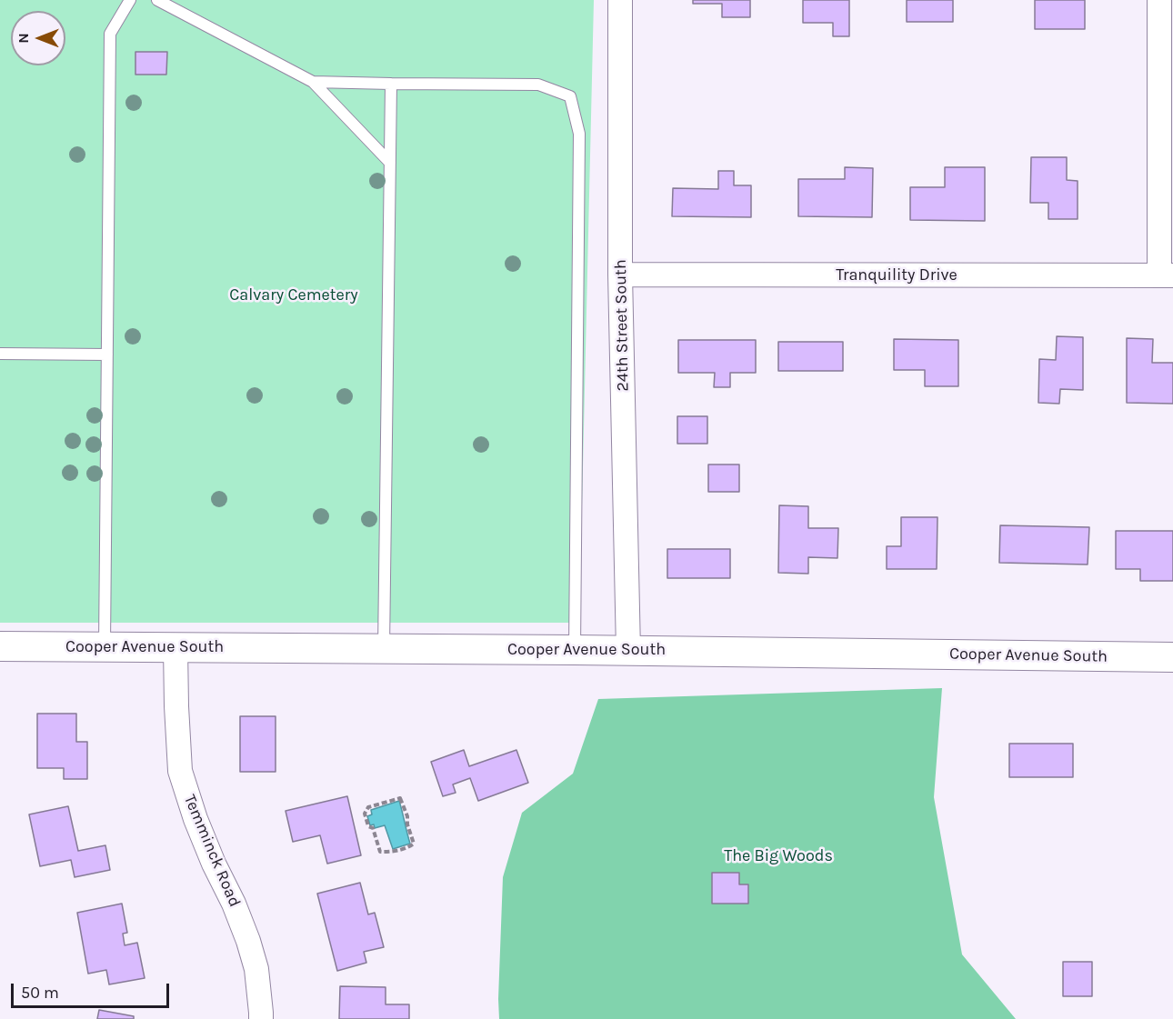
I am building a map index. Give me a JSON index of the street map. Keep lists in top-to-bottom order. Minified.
{"streets":{"street":["Tranquility Drive","24th Street South","Cooper Avenue South","Temminck Road"]},"crossings":[["Tranquility Drive","24th Street South"],["24th Street South","Cooper Avenue South"],["Cooper Avenue South","Temminck Road"]],"parks":["Calvary Cemetery","The Big Woods"],"scale_bar":"50 m","north":"left"}
